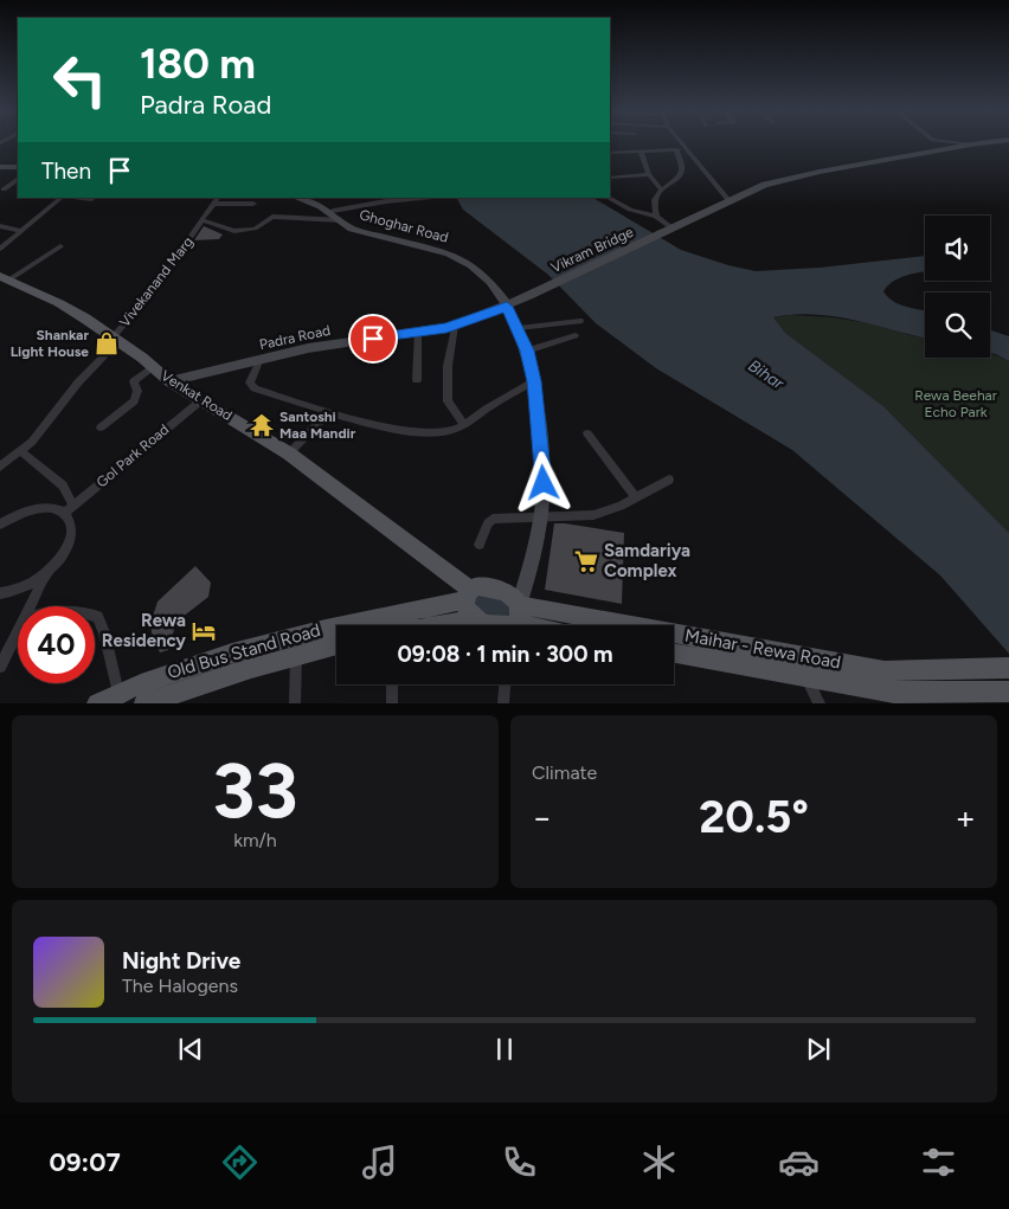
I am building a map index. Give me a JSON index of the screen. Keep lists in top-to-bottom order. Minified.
{"streets":{"main road":["Venkat Road","Maihar - Rewa Road","Old Bus Stand Road"],"street":["Ghoghar Road","Vikram Bridge","Vivekanand Marg","Padra Road","Gol Park Road"]},"crossings":[["Ghoghar Road","Padra Road"],["Ghoghar Road","Venkat Road"],["Ghoghar Road","Maihar - Rewa Road"],["Ghoghar Road","Old Bus Stand Road"],["Vikram Bridge","Padra Road"],["Vivekanand Marg","Venkat Road"],["Padra Road","Venkat Road"],["Venkat Road","Gol Park Road"],["Venkat Road","Maihar - Rewa Road"],["Venkat Road","Old Bus Stand Road"],["Maihar - Rewa Road","Old Bus Stand Road"]],"water":["Bihar"],"parks":["Rewa Beehar Echo Park"],"places":{"shop":["Shankar Light House"],"temple":["Santoshi Maa Mandir"],"supermarket":["Samdariya Complex"],"hotel":["Rewa Residency"]},"page":{"turn":["180 m","Padra Road"],"then":"Then","limit":"40","trip":"09:08 · 1 min · 300 m","tile":[["33","km/h"],"Climate"],"heat":["−","20.5°","+"],"song":["Night Drive","The Halogens"],"tabs":"09:07"}}
